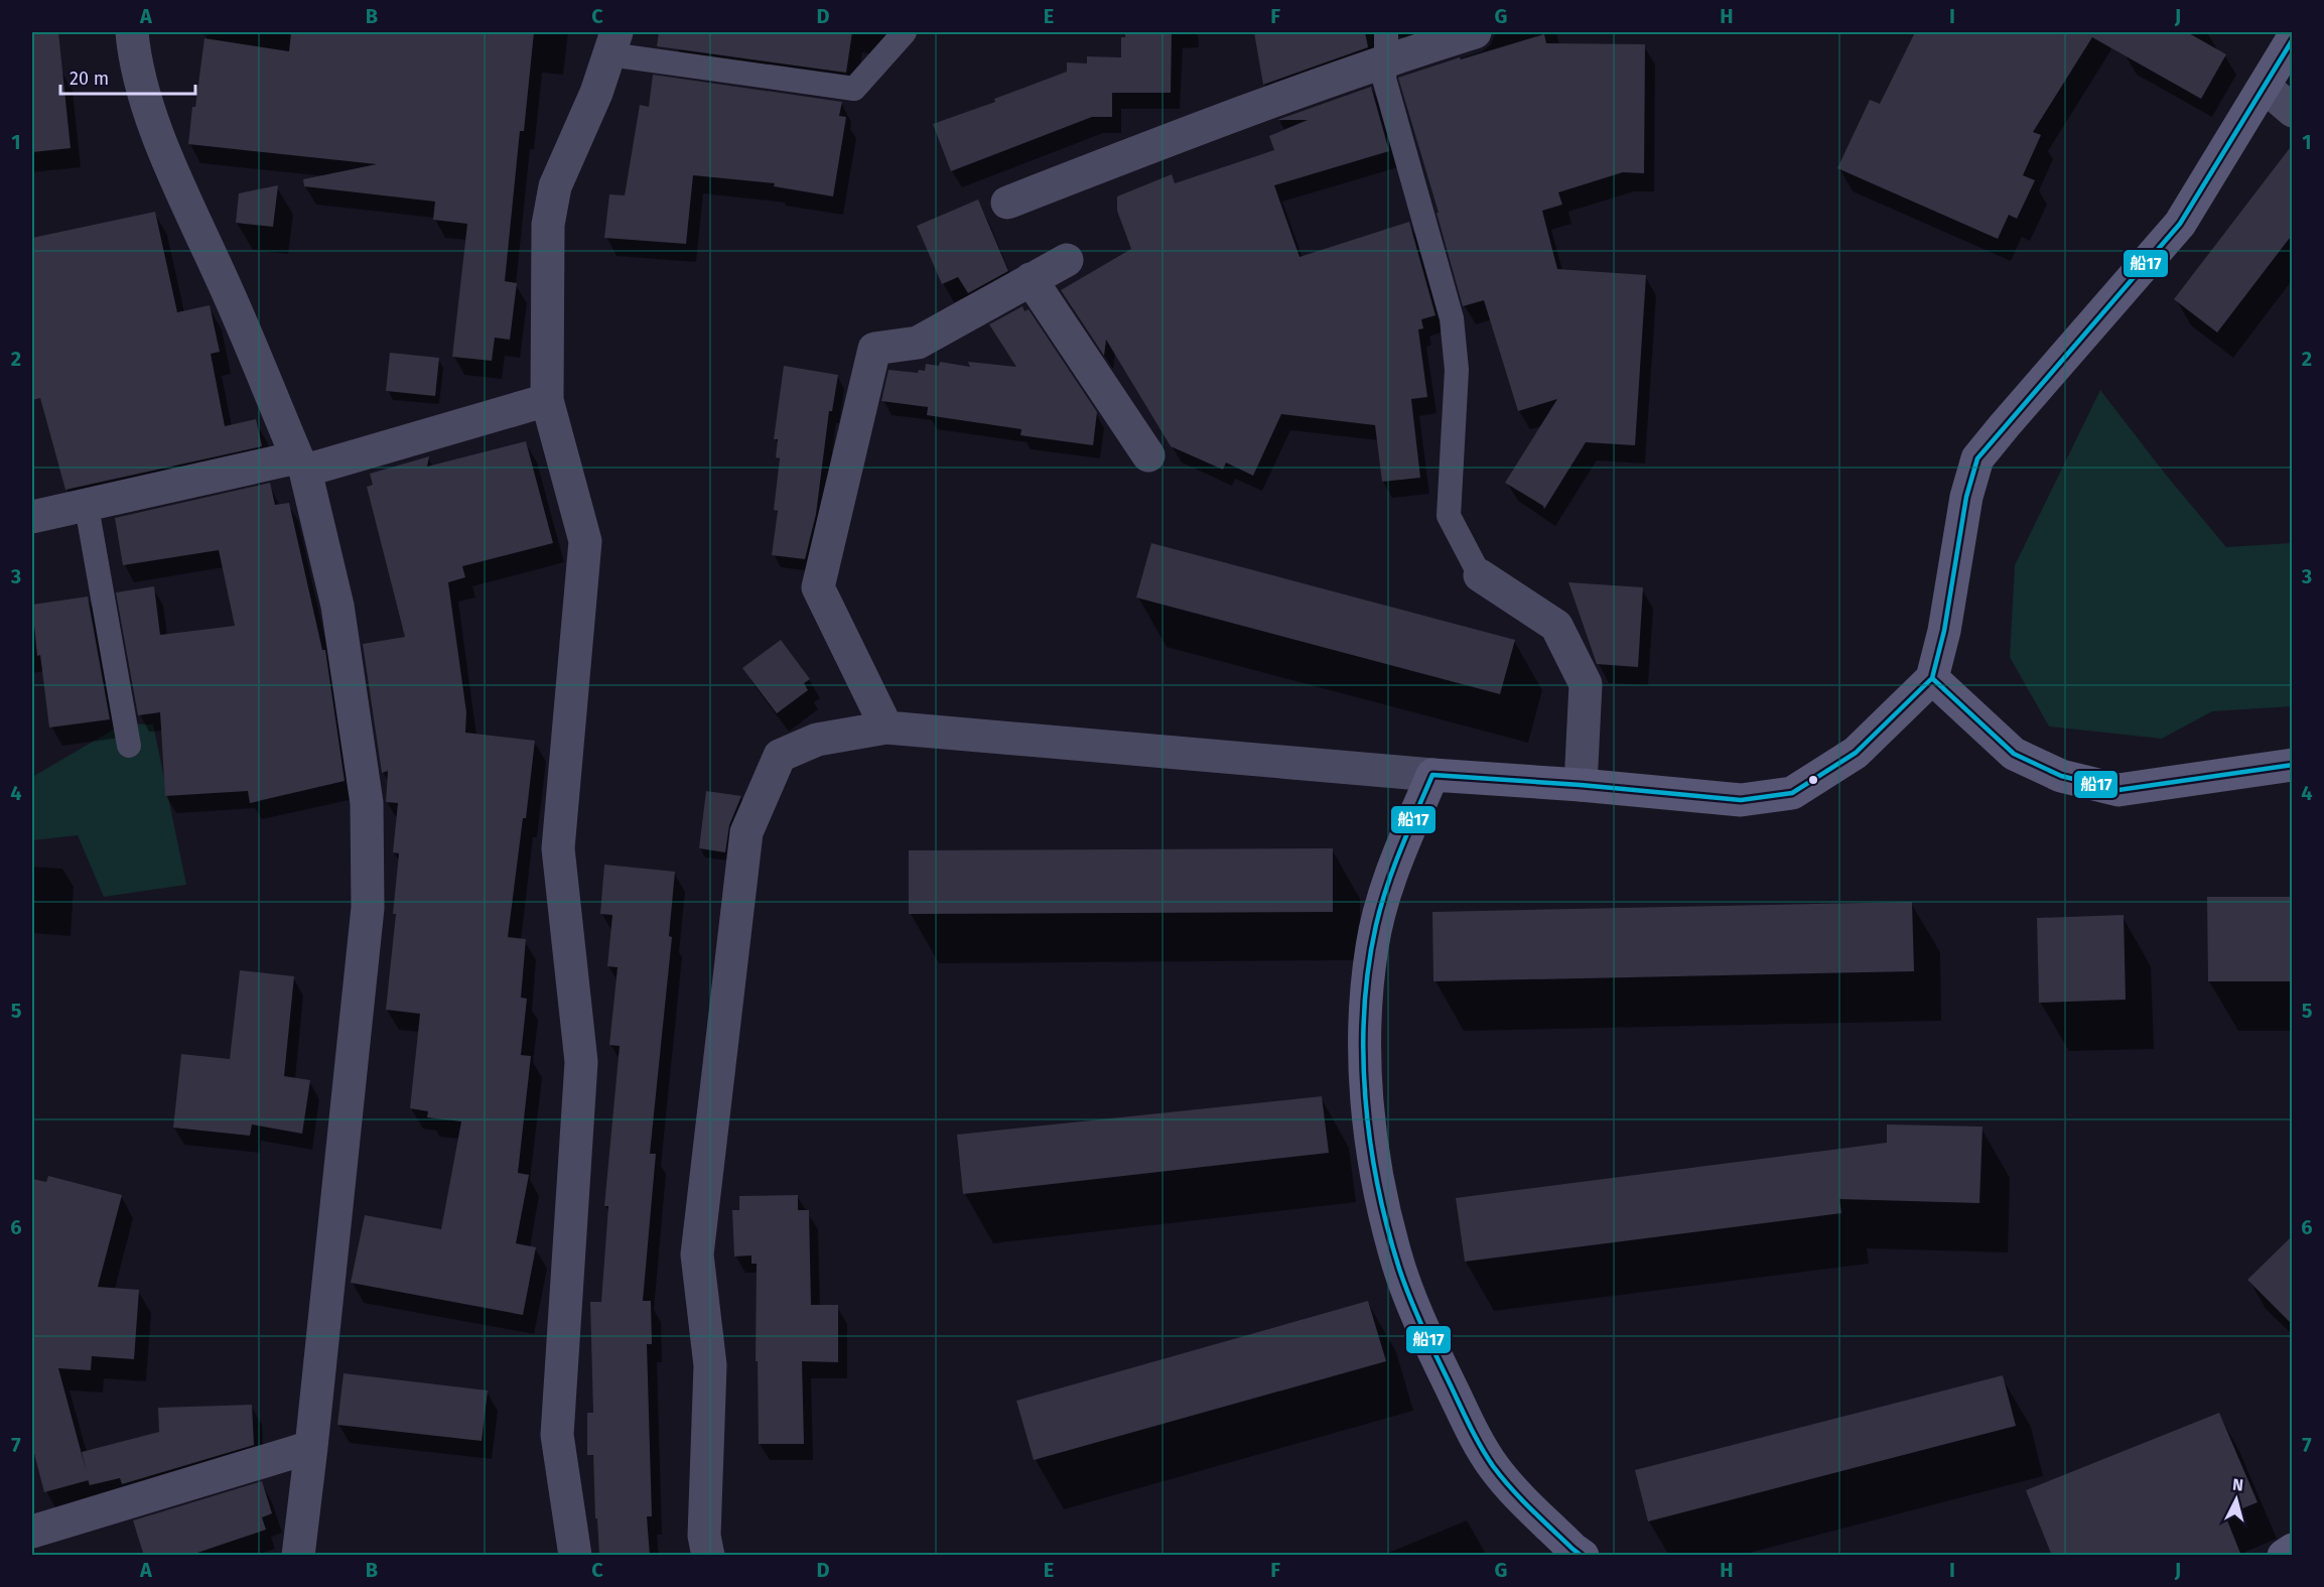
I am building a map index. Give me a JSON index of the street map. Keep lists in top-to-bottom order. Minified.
{"lines":["transit line 船17"],"scale_bar":"20 m","north":"top","grid":{"columns":["A","B","C","D","E","F","G","H","I","J"],"rows":["1","2","3","4","5","6","7"]}}
